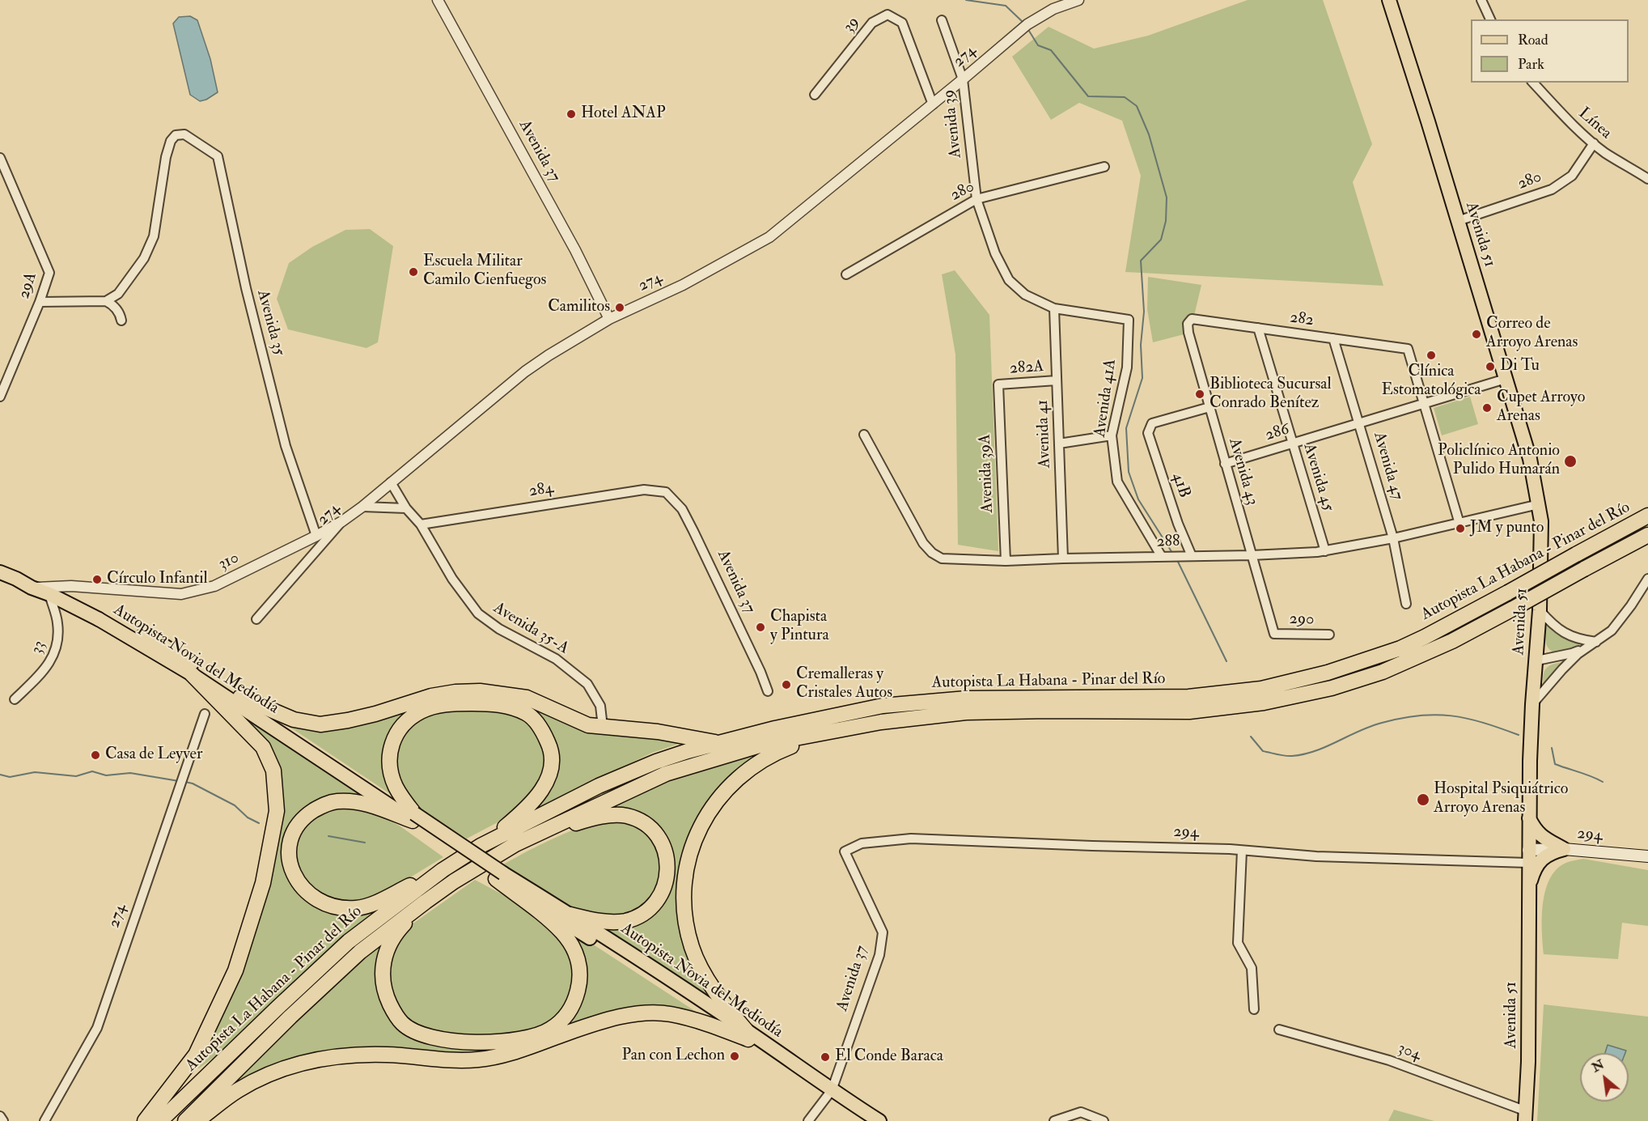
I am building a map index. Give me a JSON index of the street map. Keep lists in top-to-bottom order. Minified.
{"streets":{"highway":["Autopista La Habana - Pinar del Río"],"main road":["Avenida 51","Autopista Novia del Mediodía","294"],"street":["39","274","Avenida 39","Línea","Avenida 37","280","29A","282","Avenida 35","282A","Avenida 41A","286","Avenida 41","Avenida 47","Avenida 43","Avenida 39A","Avenida 45","41B","284","288","310","290","Avenida 35-A","33","304"]},"crossings":[["39","274"],["274","Avenida 39"],["274","Avenida 37"],["274","310"],["274","Avenida 35-A"],["Avenida 39","280"],["Avenida 39","Avenida 41A"],["Avenida 39","Avenida 41"],["Línea","280"],["Avenida 37","284"],["Avenida 37","Autopista Novia del Mediodía"],["Avenida 37","294"],["280","Avenida 51"],["Avenida 51","286"],["Avenida 51","288"],["Avenida 51","294"],["Avenida 51","304"],["282","286"],["282","Avenida 47"],["282","Avenida 43"],["282","Avenida 45"],["Avenida 35","310"],["282A","Avenida 41"],["282A","Avenida 39A"],["Avenida 41A","Avenida 41"],["Avenida 41A","288"],["286","Avenida 47"],["286","Avenida 43"],["286","Avenida 45"],["Avenida 41","288"],["Avenida 47","288"],["Avenida 43","41B"],["Avenida 43","288"],["Avenida 43","290"],["Avenida 39A","288"],["Avenida 45","288"],["41B","288"],["284","Avenida 35-A"]],"places":["Hotel ANAP","Escuela Militar Camilo Cienfuegos","Camilitos","Correo de Arroyo Arenas","Clínica Estomatológica","Di Tu","Biblioteca Sucursal Conrado Benítez","Cupet Arroyo Arenas","Policlínico Antonio Pulido Humarán","JM y punto","Círculo Infantil","Chapista y Pintura","Cremalleras y Cristales Autos","Casa de Leyver","Hospital Psiquiátrico Arroyo Arenas","Pan con Lechon","El Conde Baraca"],"legend":["Road","Park"],"north":"top left"}
